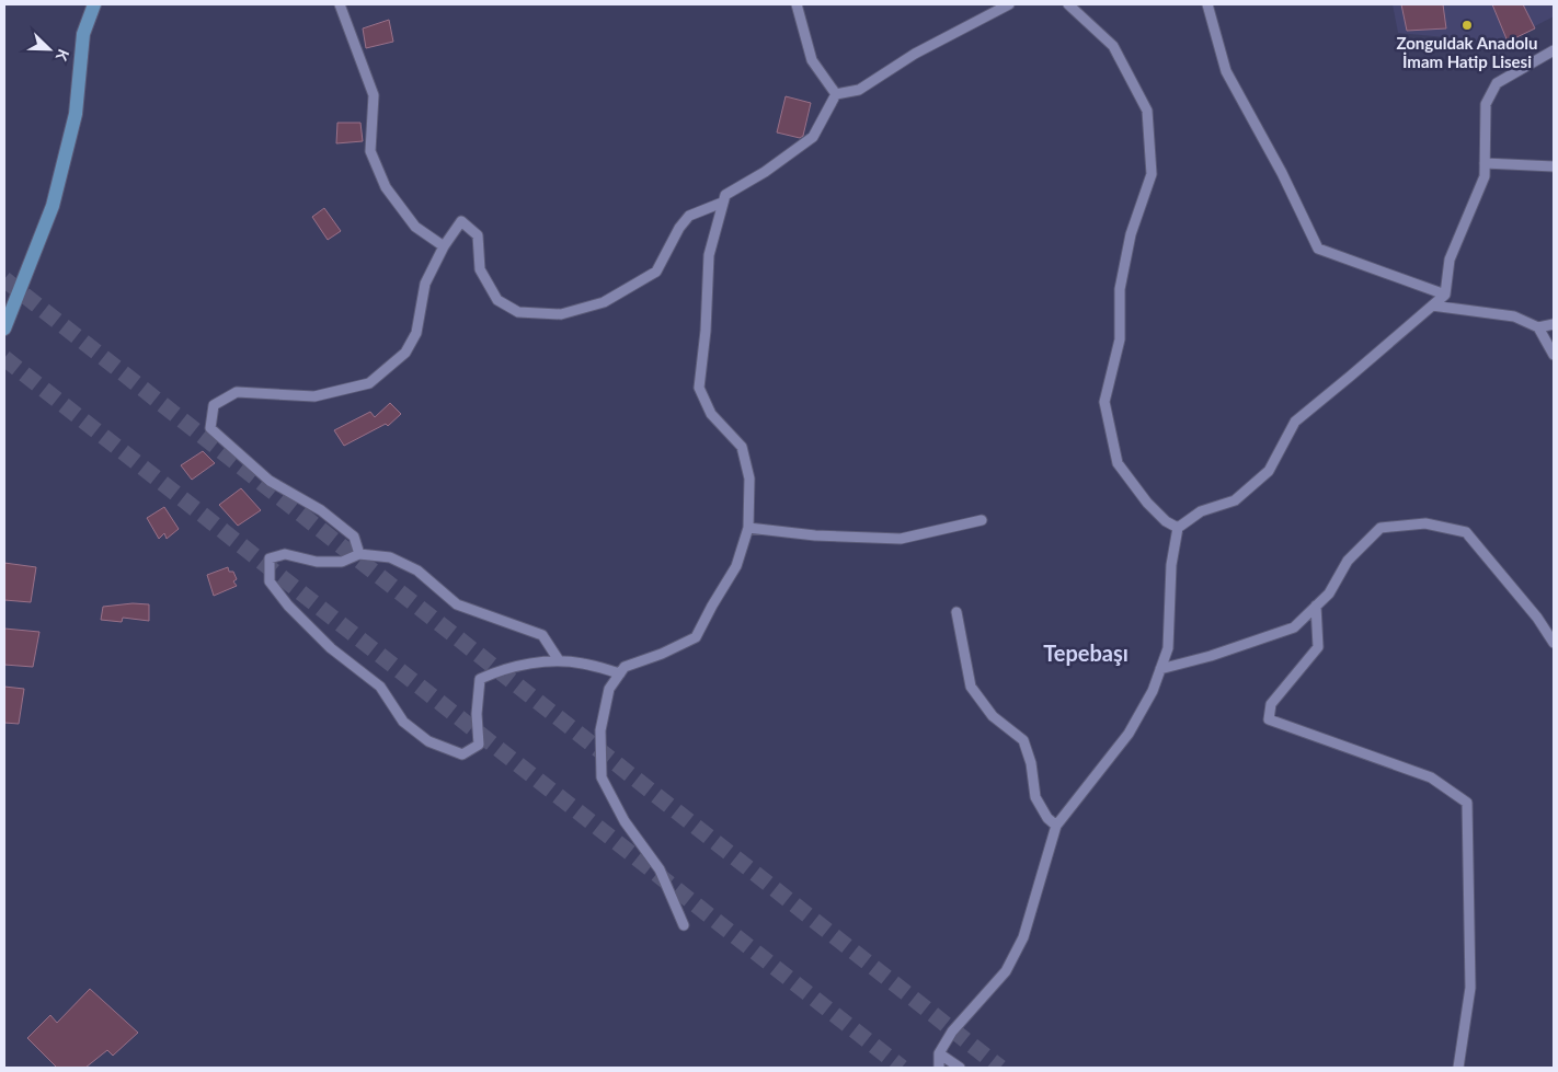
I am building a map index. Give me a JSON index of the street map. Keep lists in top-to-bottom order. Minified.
{"districts":["Tepebaşı"],"places":["Zonguldak Anadolu İmam Hatip Lisesi"],"north":"bottom right"}
